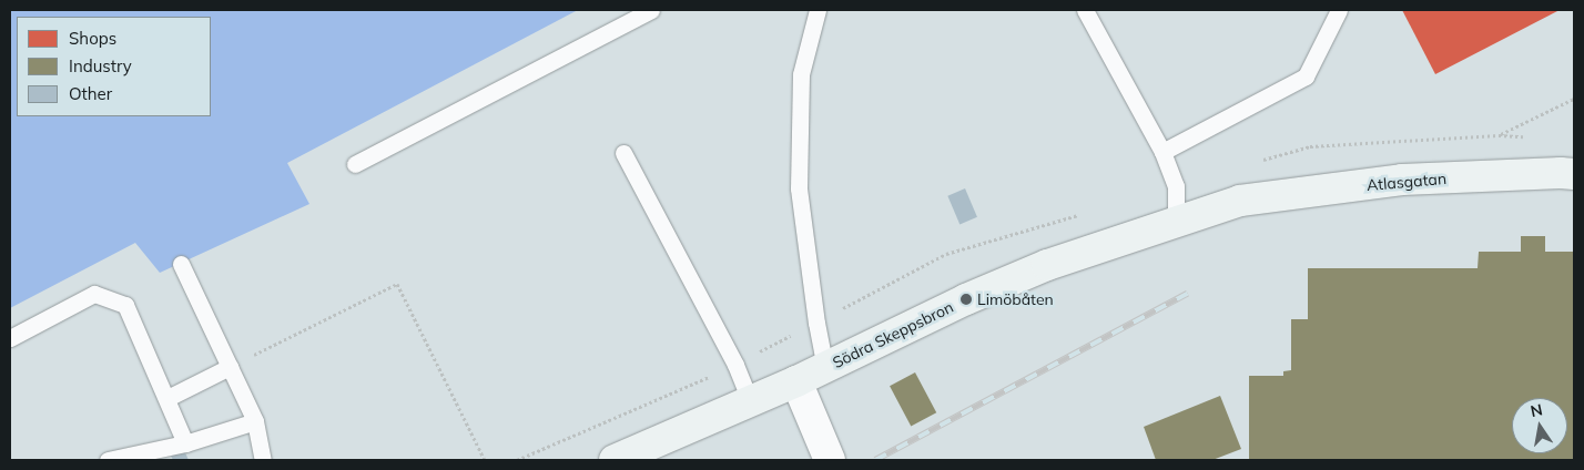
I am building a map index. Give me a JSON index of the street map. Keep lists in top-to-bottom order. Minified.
{"streets":{"street":["Atlasgatan","Södra Skeppsbron"]},"crossings":[["Atlasgatan","Södra Skeppsbron"]],"places":["Limöbåten"],"legend":["Shops","Industry","Other"],"north":"top"}
